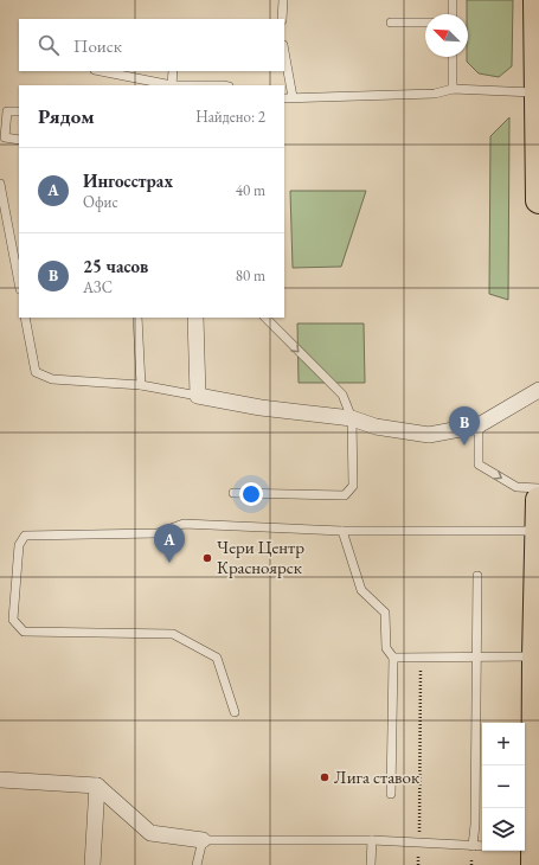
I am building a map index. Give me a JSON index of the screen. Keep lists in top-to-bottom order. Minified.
{"places":["Чери Центр Красноярск","Лига ставок"],"north":"top left","page":{"search":"Поиск","heading":["Рядом","Найдено: 2"],"list":[{"mark":"A","name":"Ингосстрах","note":"Офис","value":"40 m"},{"mark":"B","name":"25 часов","note":"АЗС","value":"80 m"}],"pins":["B","A"],"map_buttons":["+","−"]}}
